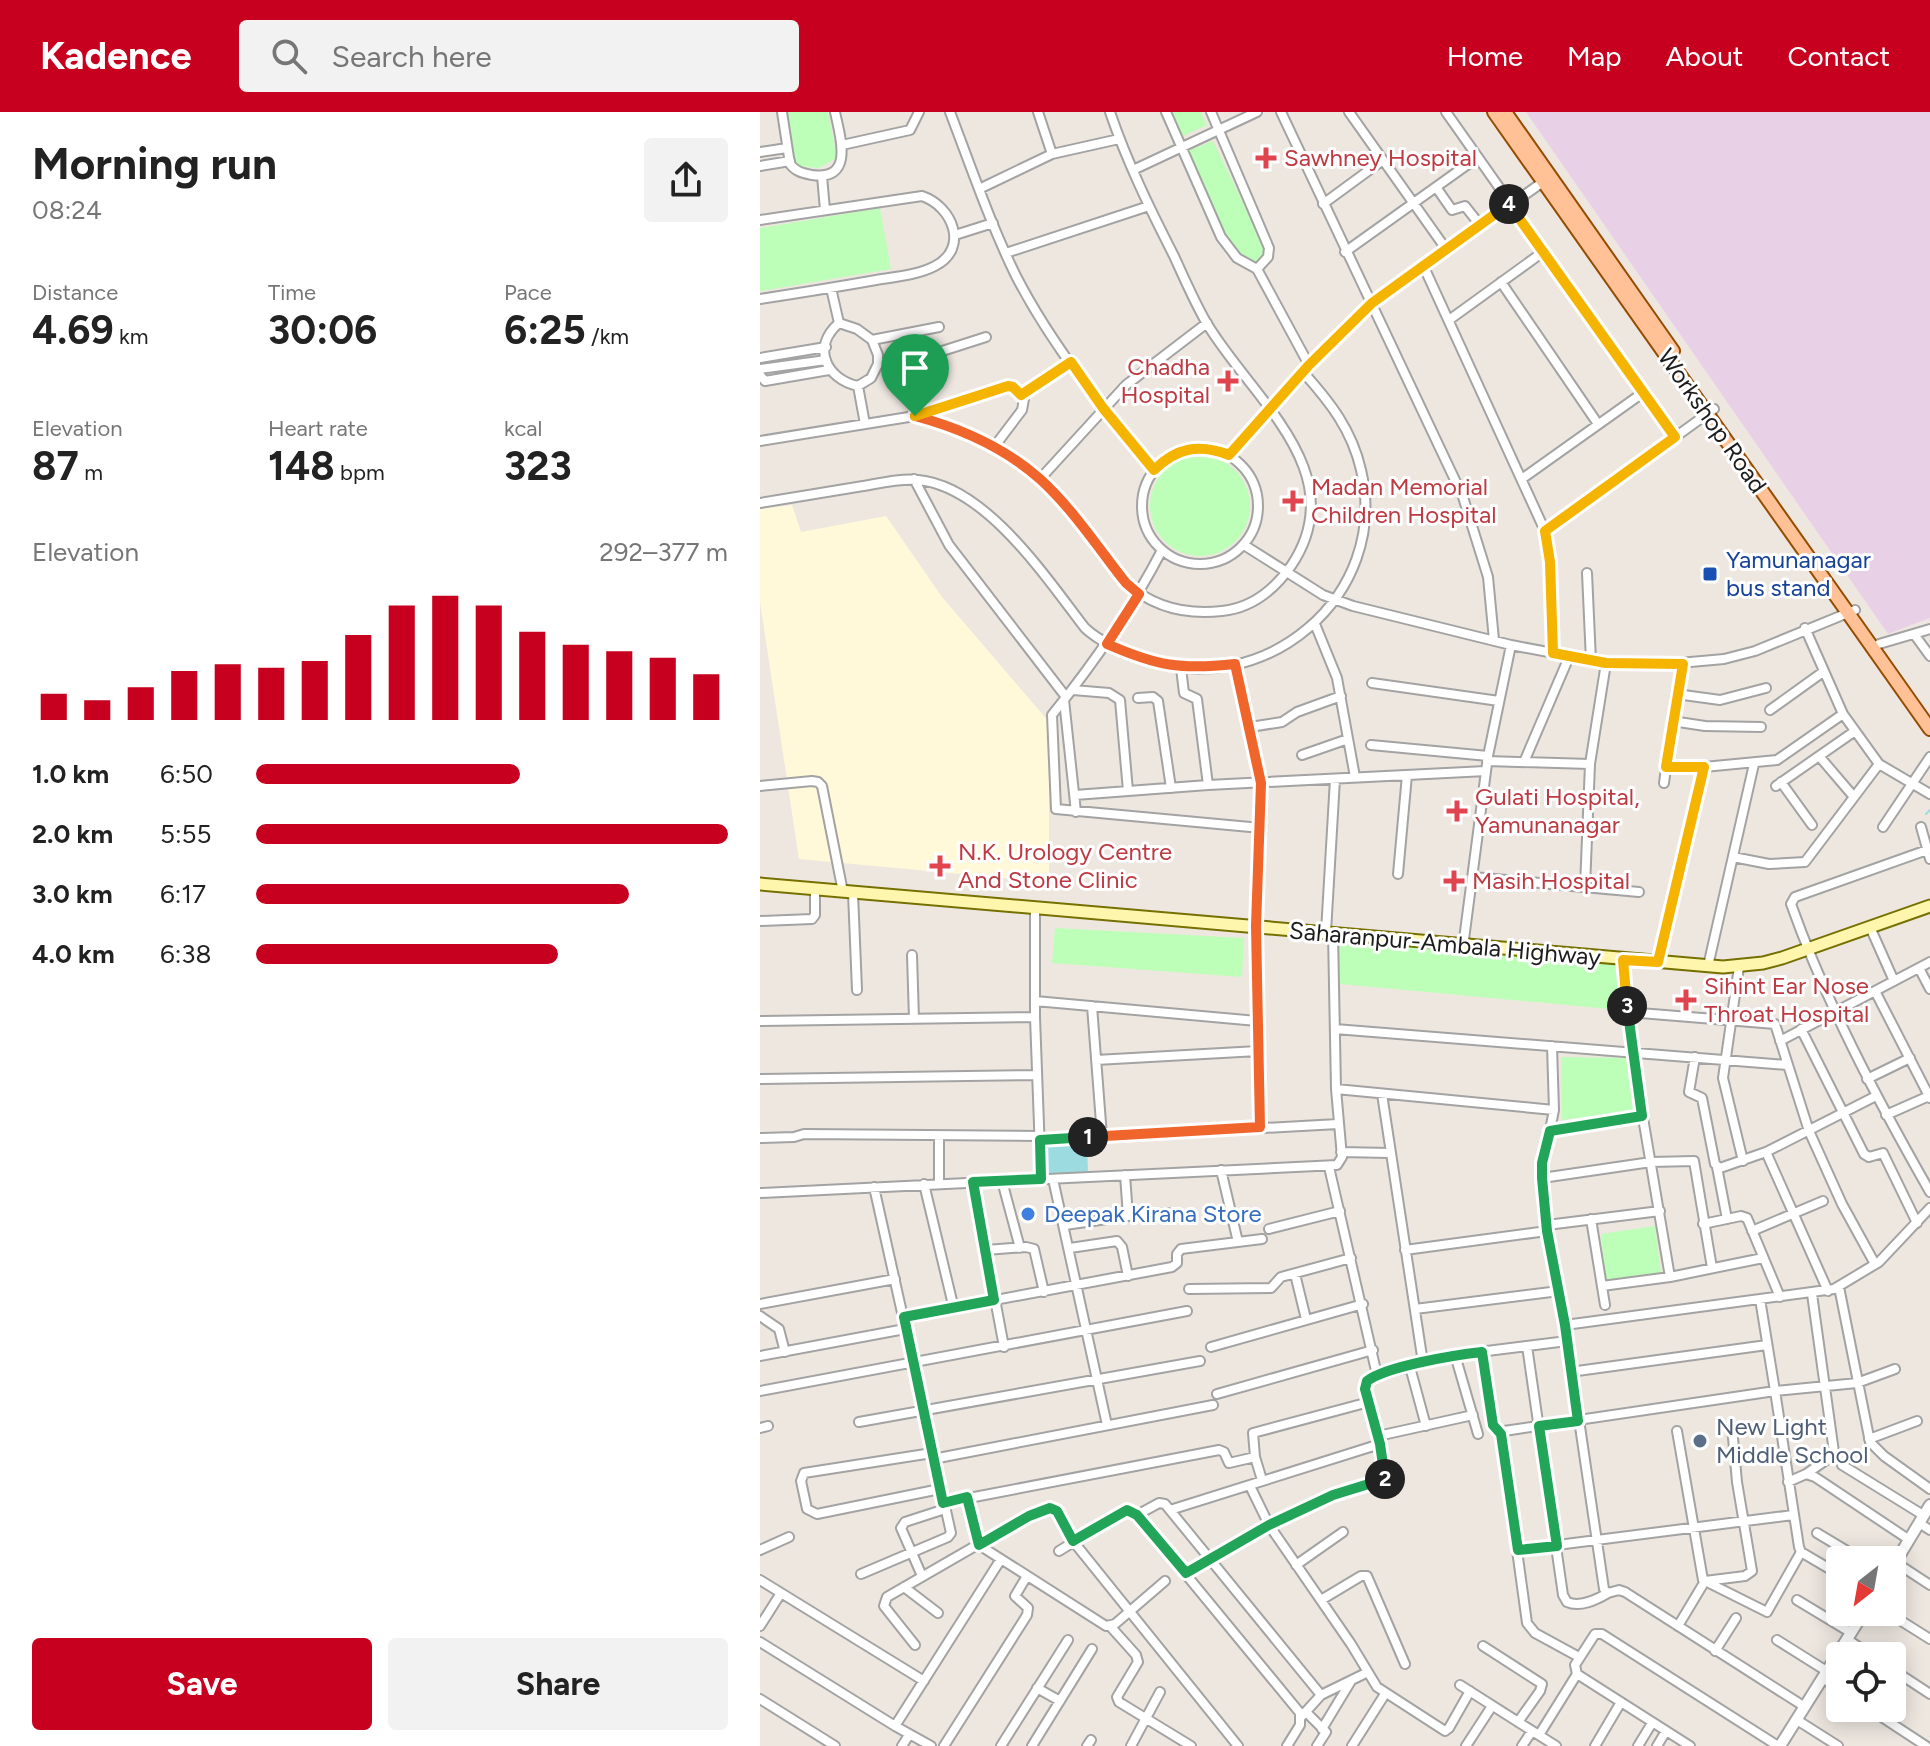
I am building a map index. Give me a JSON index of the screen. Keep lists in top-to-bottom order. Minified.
{"streets":{"main road":["Workshop Road","Saharanpur-Ambala Highway"]},"places":{"health":["Sawhney Hospital","Chadha Hospital","Madan Memorial Children Hospital","Gulati Hospital, Yamunanagar","N.K. Urology Centre And Stone Clinic","Masih Hospital","Sihint Ear Nose Throat Hospital"],"transit":["Yamunanagar bus stand"],"other":["Deepak Kirana Store","New Light Middle School"]},"north":"bottom left","page":{"header":"Kadence","search":"Search here","nav":["Home","Map","About","Contact"],"heading":["Morning run","08:24"],"pins":["4","3","1","2"],"stats":[["Distance","4.69 km"],["Time","30:06"],["Pace","6:25 /km"],["Elevation","87 m"],["Heart rate","148 bpm"],["kcal","323"]],"chart":["Elevation","292–377 m"],"list":[{"name":"1.0 km","note":"6:50"},{"name":"2.0 km","note":"5:55"},{"name":"3.0 km","note":"6:17"},{"name":"4.0 km","note":"6:38"}],"buttons":["Save","Share"]}}
